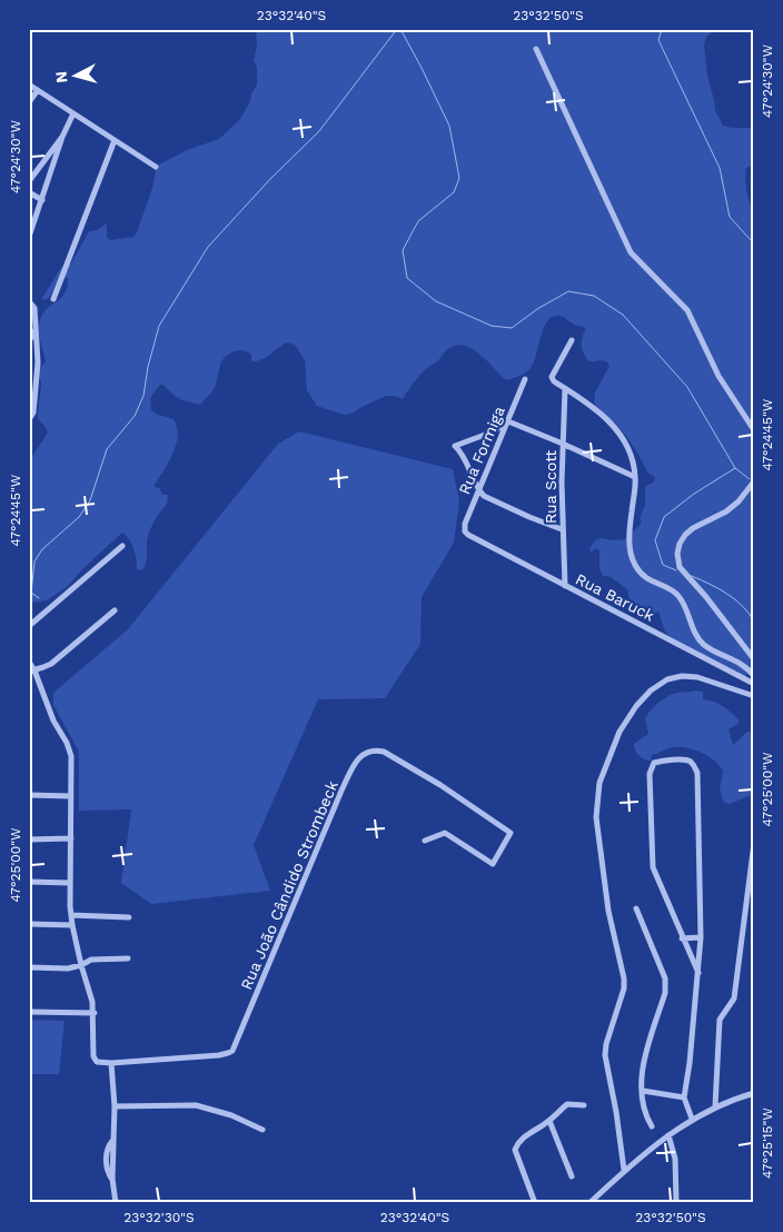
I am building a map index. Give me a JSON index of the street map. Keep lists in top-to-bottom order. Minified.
{"streets":{"street":["Rua Formiga","Rua Scott","Rua Baruck","Rua João Cândido Strombeck"]},"crossings":[["Rua Formiga","Rua Baruck"],["Rua Scott","Rua Baruck"]],"north":"left","coordinates":["23°32'40\"S","23°32'50\"S","47°24'30\"W","47°24'45\"W","47°25'00\"W","47°25'15\"W","23°32'30\"S"]}
